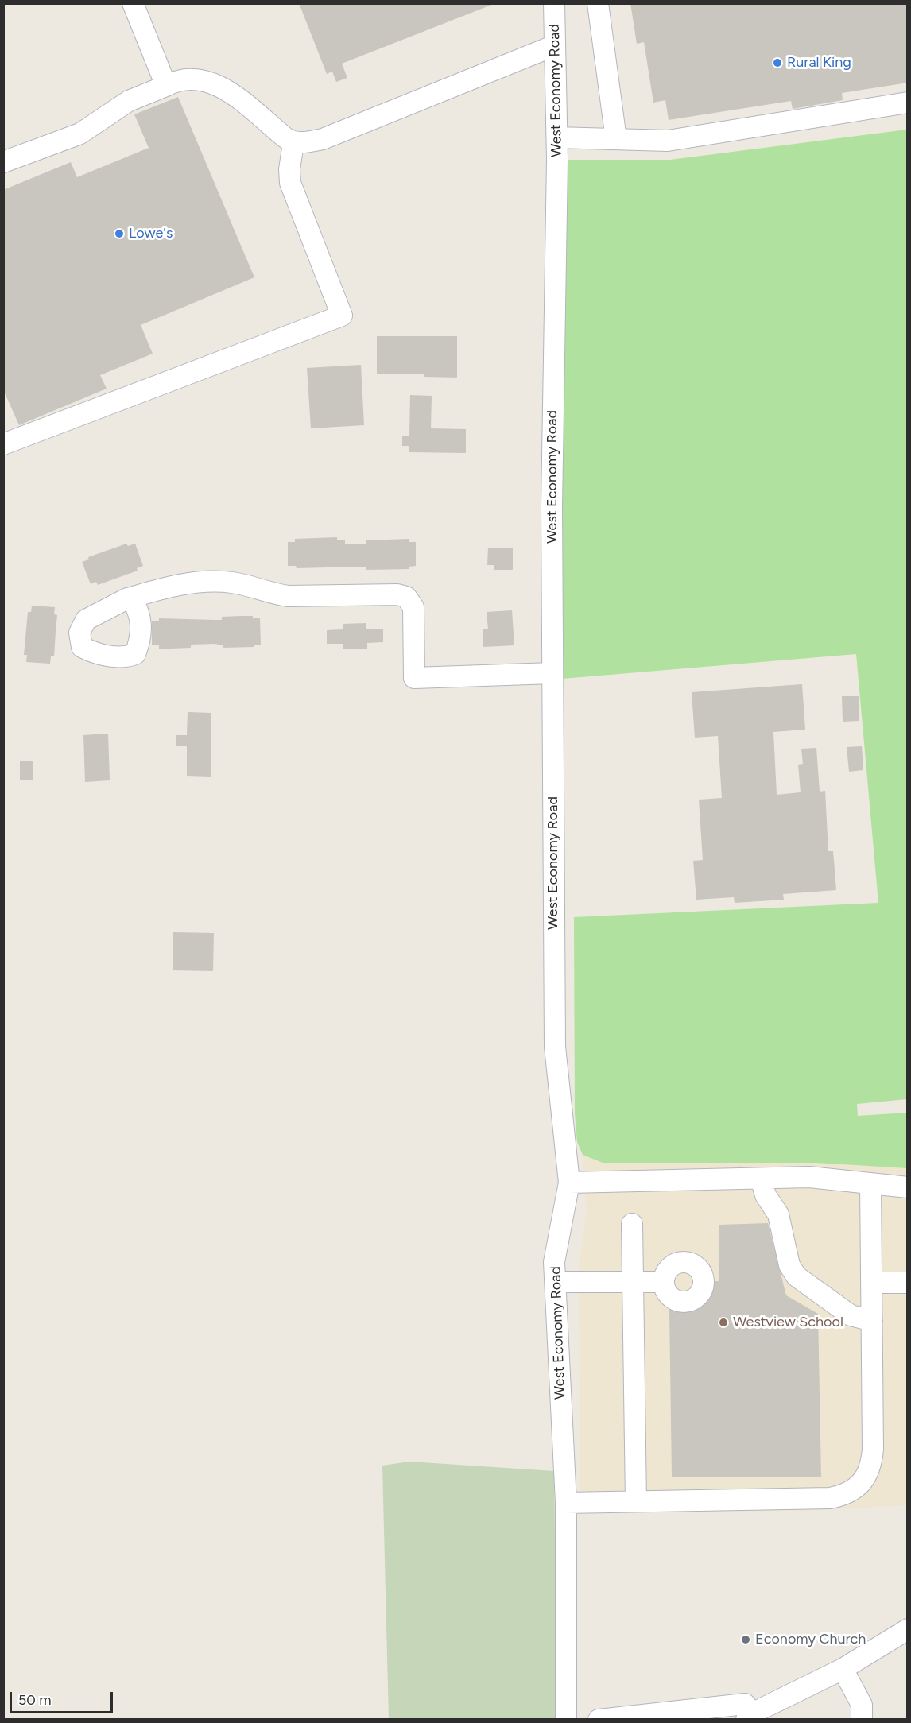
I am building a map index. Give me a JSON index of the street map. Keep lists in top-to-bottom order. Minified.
{"streets":{"street":["West Economy Road"]},"places":["Rural King","Lowe's","Westview School","Economy Church"],"scale_bar":"50 m"}
